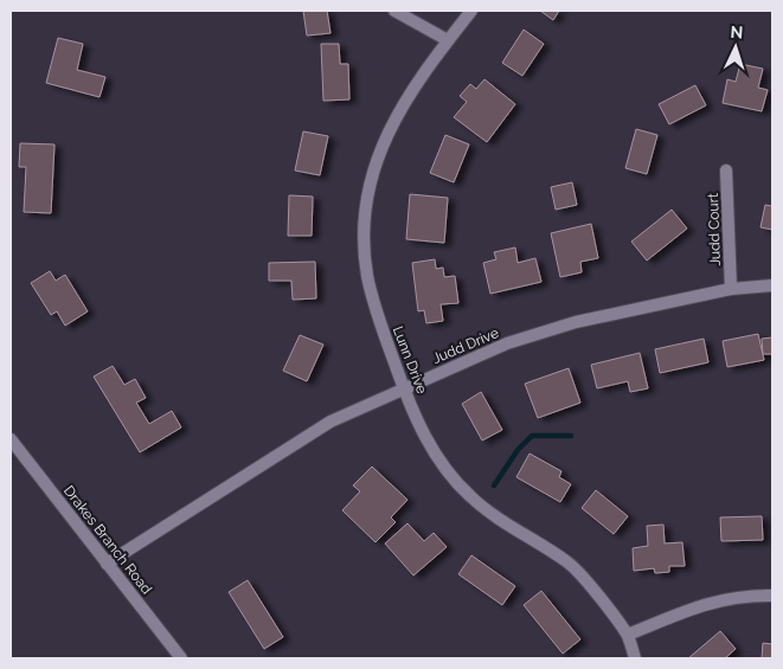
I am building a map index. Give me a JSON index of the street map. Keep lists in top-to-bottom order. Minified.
{"streets":{"street":["Judd Court","Judd Drive","Lunn Drive","Drakes Branch Road"]},"crossings":[["Judd Court","Judd Drive"],["Judd Drive","Lunn Drive"],["Judd Drive","Drakes Branch Road"]],"north":"top"}
